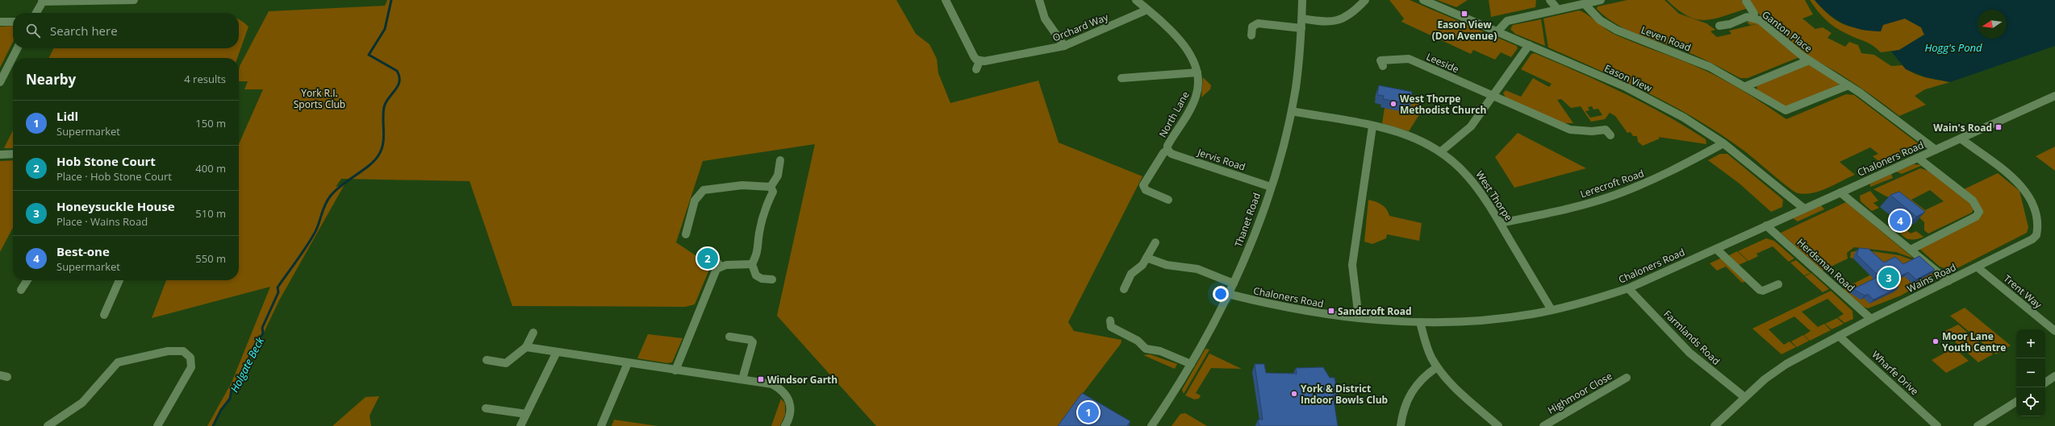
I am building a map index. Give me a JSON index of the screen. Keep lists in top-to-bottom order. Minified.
{"streets":{"street":["Orchard Way","Ganton Place","Leven Road","Leeside","Eason View","North Lane","Chaloners Road","Jervis Road","Lerecroft Road","West Thorpe","Thanet Road","Herdsman Road","Wains Road","Trent Way","Farmlands Road","Wharfe Drive","Highmoor Close"]},"crossings":[["Orchard Way","North Lane"],["Eason View","Chaloners Road"],["Eason View","Lerecroft Road"],["North Lane","Jervis Road"],["Chaloners Road","West Thorpe"],["Chaloners Road","Thanet Road"],["Chaloners Road","Herdsman Road"],["Chaloners Road","Wains Road"],["Chaloners Road","Farmlands Road"],["Jervis Road","Thanet Road"],["Lerecroft Road","West Thorpe"],["West Thorpe","Thanet Road"],["Herdsman Road","Wains Road"],["Wains Road","Trent Way"],["Wains Road","Farmlands Road"],["Wains Road","Wharfe Drive"]],"water":["Hogg's Pond","Holgate Beck"],"parks":["York R.I. Sports Club"],"places":{"transit":["Eason View (Don Avenue)","Wain's Road","Sandcroft Road","Windsor Garth"],"other":["West Thorpe Methodist Church","Moor Lane Youth Centre","York & District Indoor Bowls Club"]},"north":"left","page":{"search":"Search here","heading":["Nearby","4 results"],"list":[{"mark":"1","name":"Lidl","note":"Supermarket","value":"150 m"},{"mark":"2","name":"Hob Stone Court","note":"Place · Hob Stone Court","value":"400 m"},{"mark":"3","name":"Honeysuckle House","note":"Place · Wains Road","value":"510 m"},{"mark":"4","name":"Best-one","note":"Supermarket","value":"550 m"}],"pins":["4","2","3","1"],"map_buttons":["+","−"]}}
